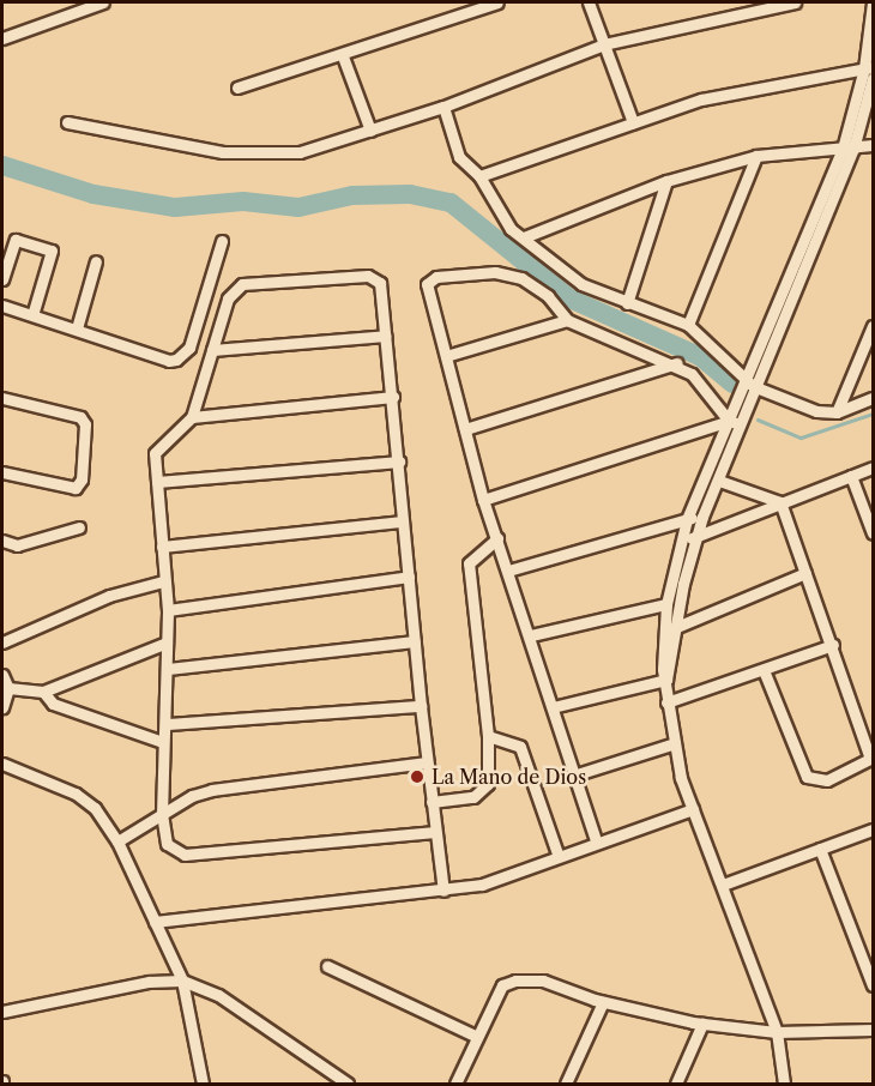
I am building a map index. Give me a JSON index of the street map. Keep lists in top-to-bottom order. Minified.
{"places":["La Mano de Dios"]}
